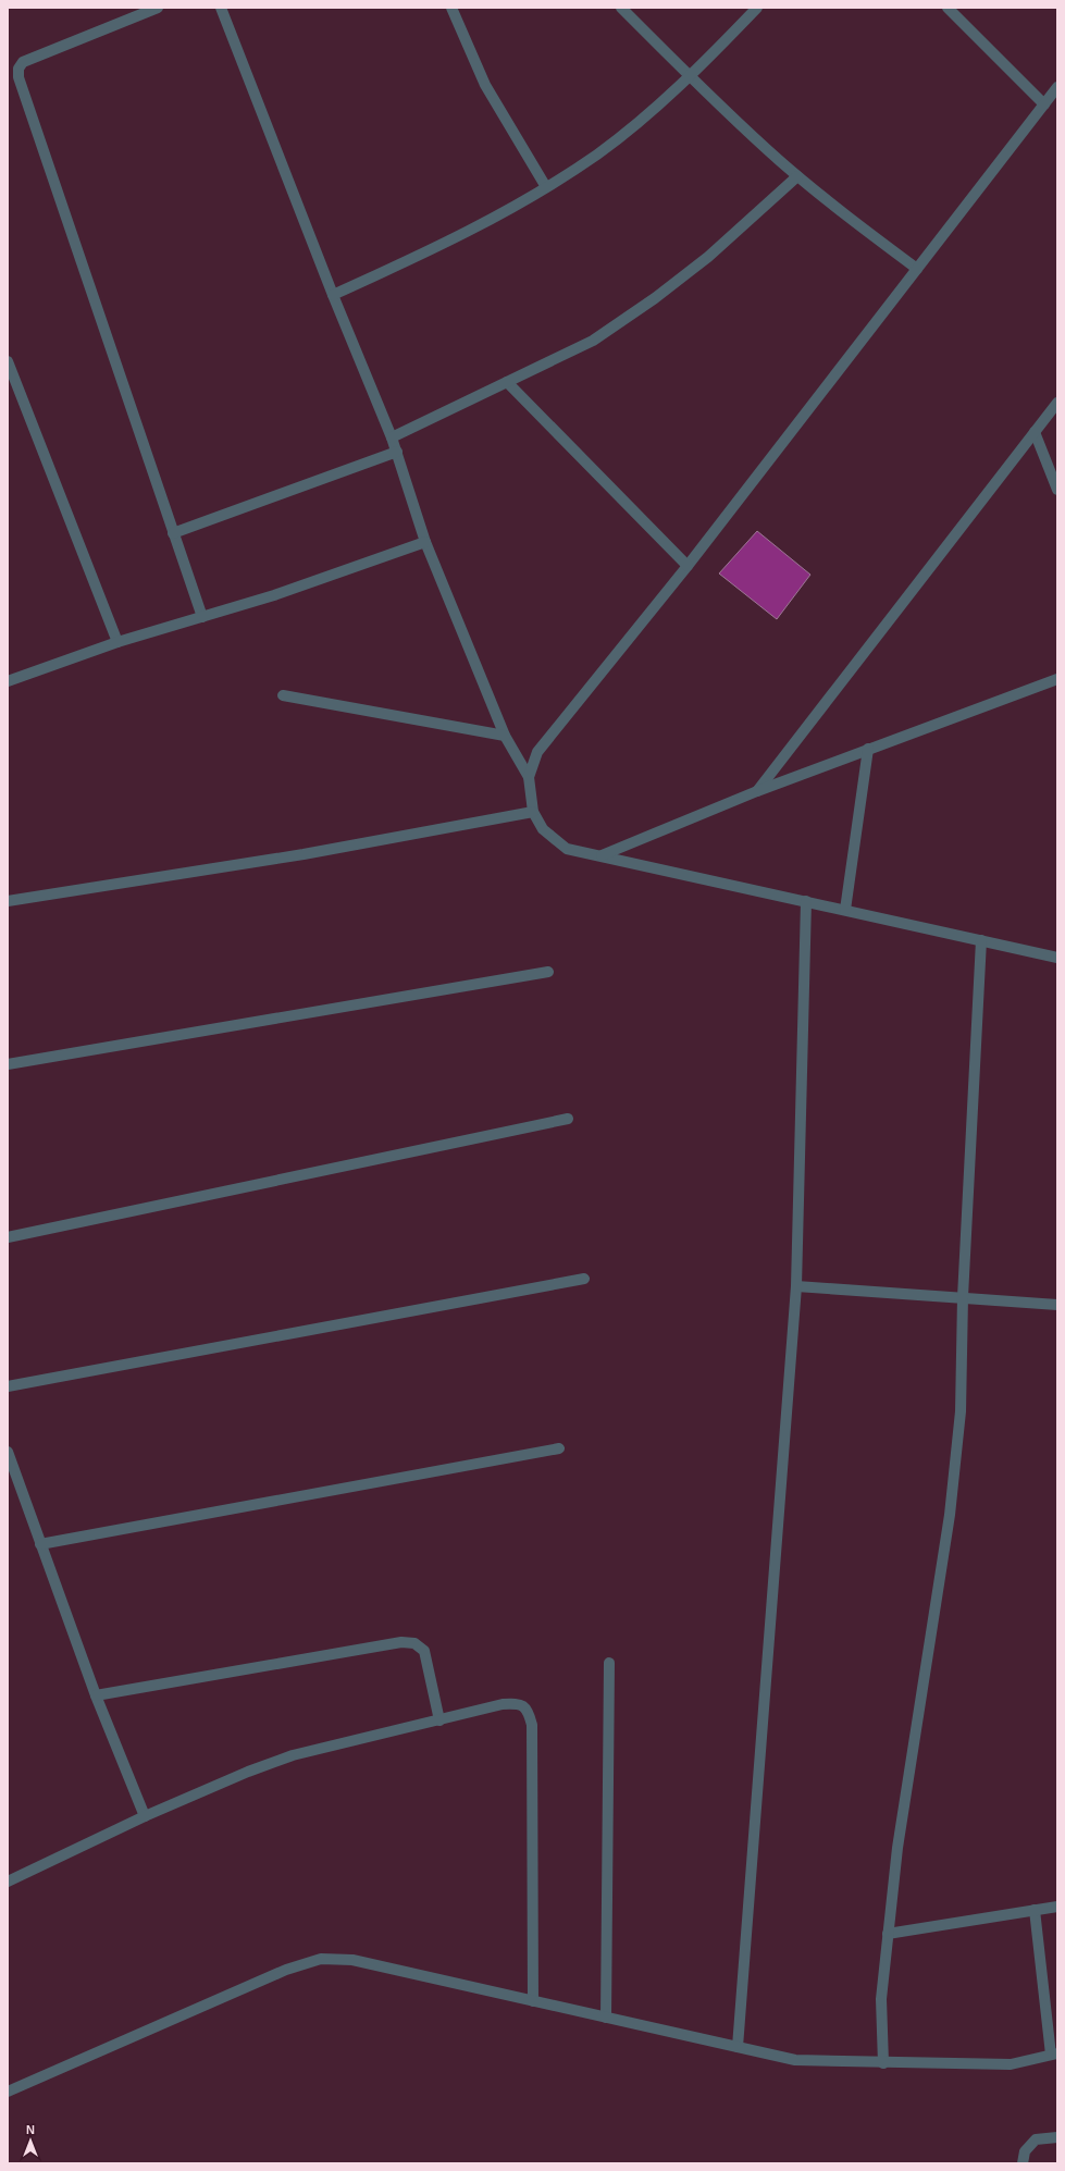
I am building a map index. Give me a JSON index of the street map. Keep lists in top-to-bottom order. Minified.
{"north":"top"}
